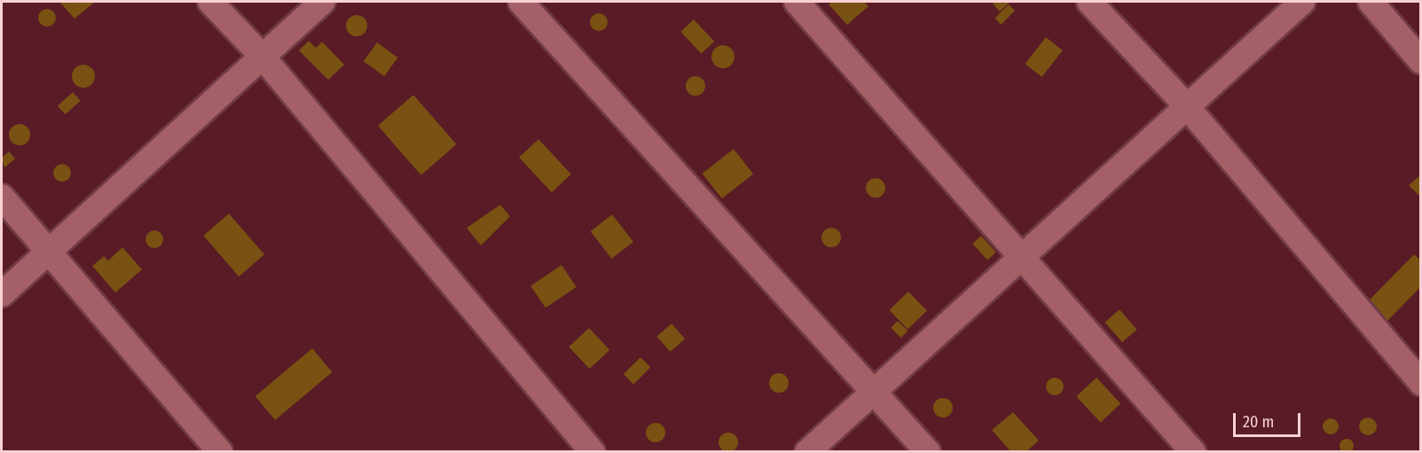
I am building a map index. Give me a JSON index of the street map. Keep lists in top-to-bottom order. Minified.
{"scale_bar":"20 m"}
